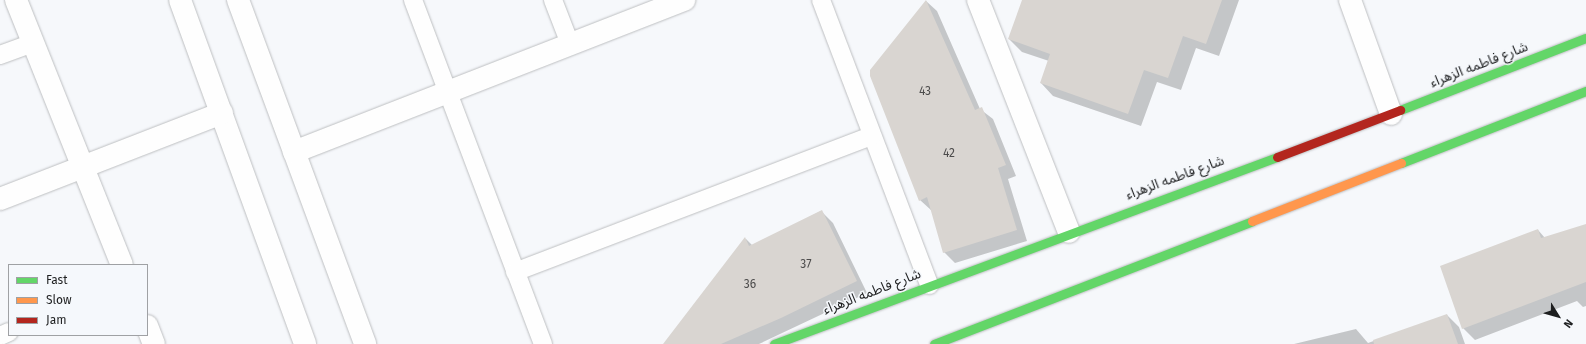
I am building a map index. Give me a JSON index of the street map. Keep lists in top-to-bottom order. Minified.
{"streets":{"street":["شارع فاطمه الزهراء"]},"house_numbers":["43","42","37","36"],"legend":["Fast","Slow","Jam"],"north":"bottom right"}
